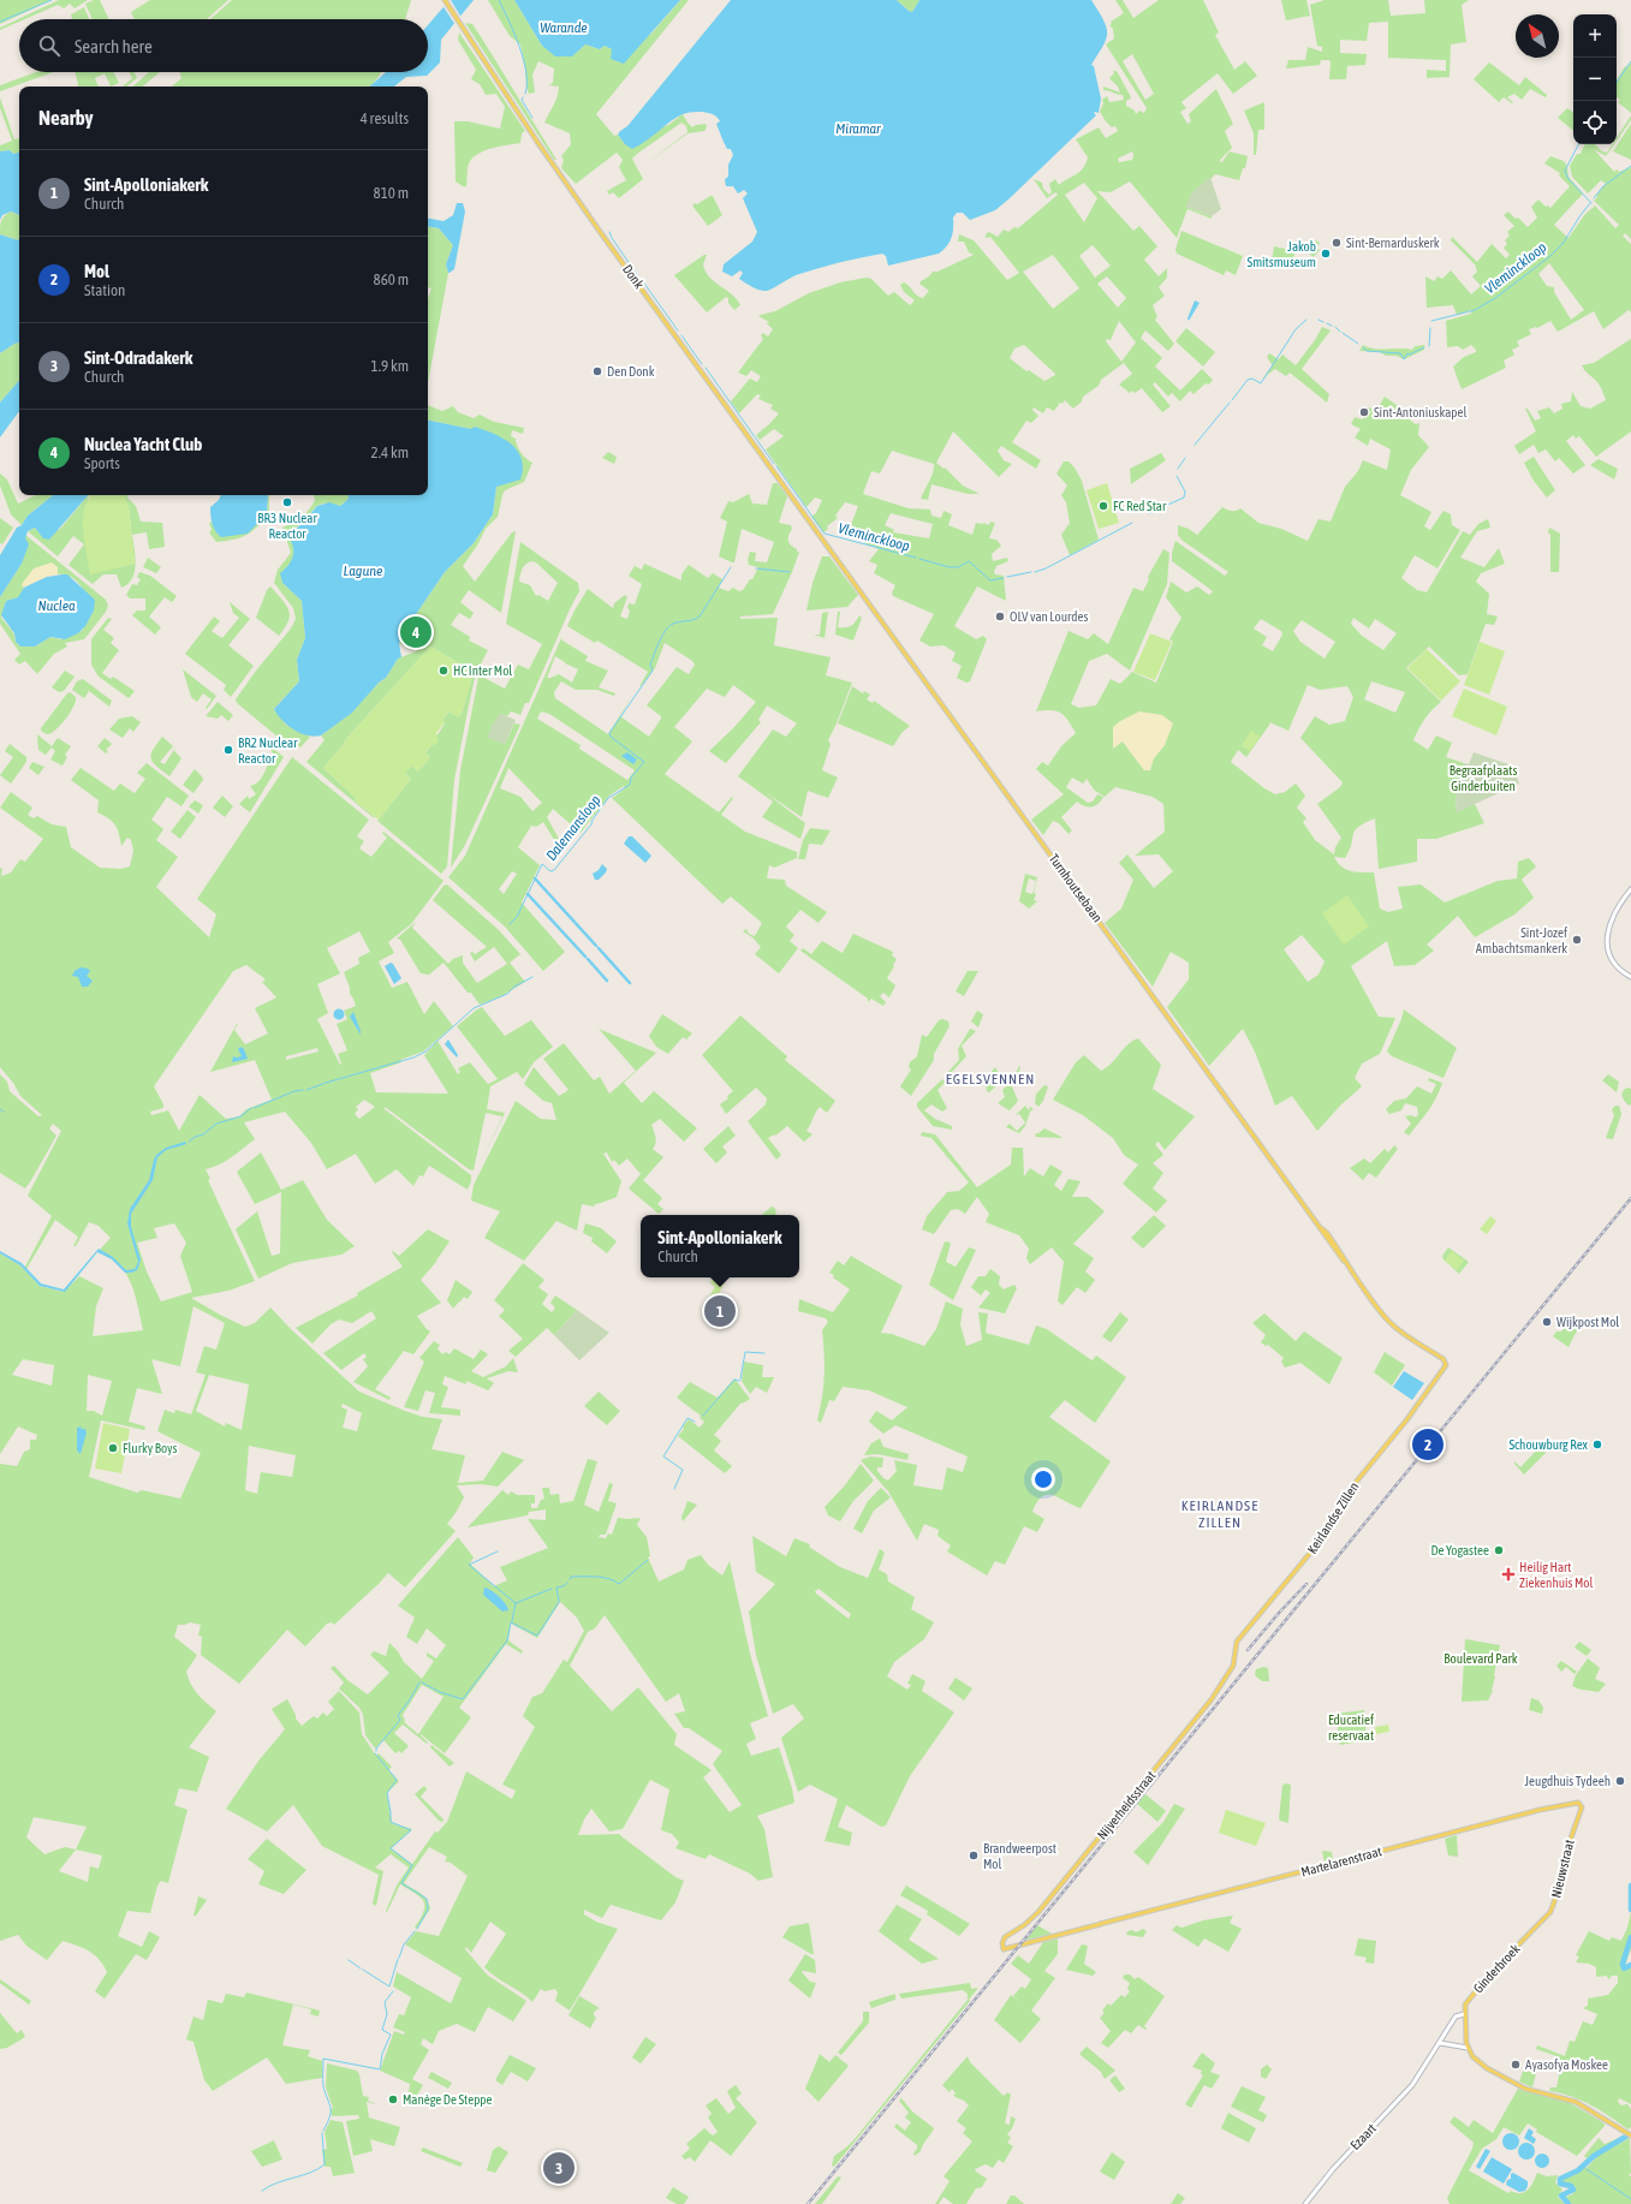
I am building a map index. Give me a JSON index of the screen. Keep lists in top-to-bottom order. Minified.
{"streets":{"main road":["Donk","Turnhoutsebaan","Keirlandse Zillen","Nijverheidsstraat","Martelarenstraat","Nieuwstraat","Ginderbroek","Ezaart"]},"crossings":[["Donk","Turnhoutsebaan"],["Turnhoutsebaan","Keirlandse Zillen"],["Keirlandse Zillen","Nijverheidsstraat"],["Nijverheidsstraat","Martelarenstraat"],["Martelarenstraat","Nieuwstraat"],["Nieuwstraat","Ginderbroek"],["Ginderbroek","Ezaart"]],"districts":["EGELSVENNEN","KEIRLANDSE ZILLEN"],"water":["Warande","Miramar","Vleminckloop","Lagune","Nuclea","Dalemansloop"],"parks":["Begraafplaats Ginderbuiten","Boulevard Park","Educatief reservaat"],"places":{"other":["Sint-Bernarduskerk","Jakob Smitsmuseum","Den Donk","Sint-Antoniuskapel","BR3 Nuclear Reactor","FC Red Star","OLV van Lourdes","HC Inter Mol","BR2 Nuclear Reactor","Sint-Jozef Ambachtsmankerk","Wijkpost Mol","Schouwburg Rex","Flurky Boys","De Yogastee","Jeugdhuis Tydeeh","Brandweerpost Mol","Ayasofya Moskee","Manège De Steppe"],"health":["Heilig Hart Ziekenhuis Mol"]},"north":"top left","page":{"map_buttons":["+","−"],"search":"Search here","heading":["Nearby","4 results"],"list":[{"mark":"1","name":"Sint-Apolloniakerk","note":"Church","value":"810 m"},{"mark":"2","name":"Mol","note":"Station","value":"860 m"},{"mark":"3","name":"Sint-Odradakerk","note":"Church","value":"1.9 km"},{"mark":"4","name":"Nuclea Yacht Club","note":"Sports","value":"2.4 km"}],"pins":["4","1","2","3"],"popup":["Sint-Apolloniakerk","Church"]}}
